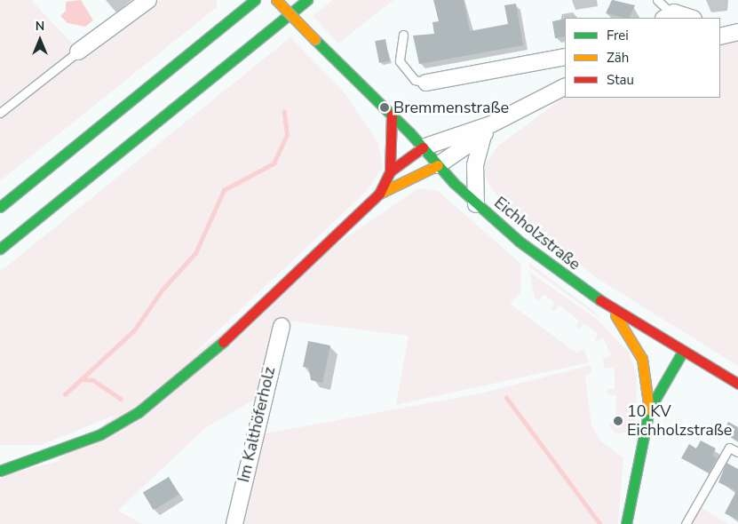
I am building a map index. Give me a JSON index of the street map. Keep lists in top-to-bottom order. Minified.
{"streets":{"main road":["Eichholzstraße"],"street":["Im Kalthöferholz"]},"places":["Bremmenstraße","10 KV Eichholzstraße"],"legend":["Frei","Zäh","Stau"],"north":"top"}
